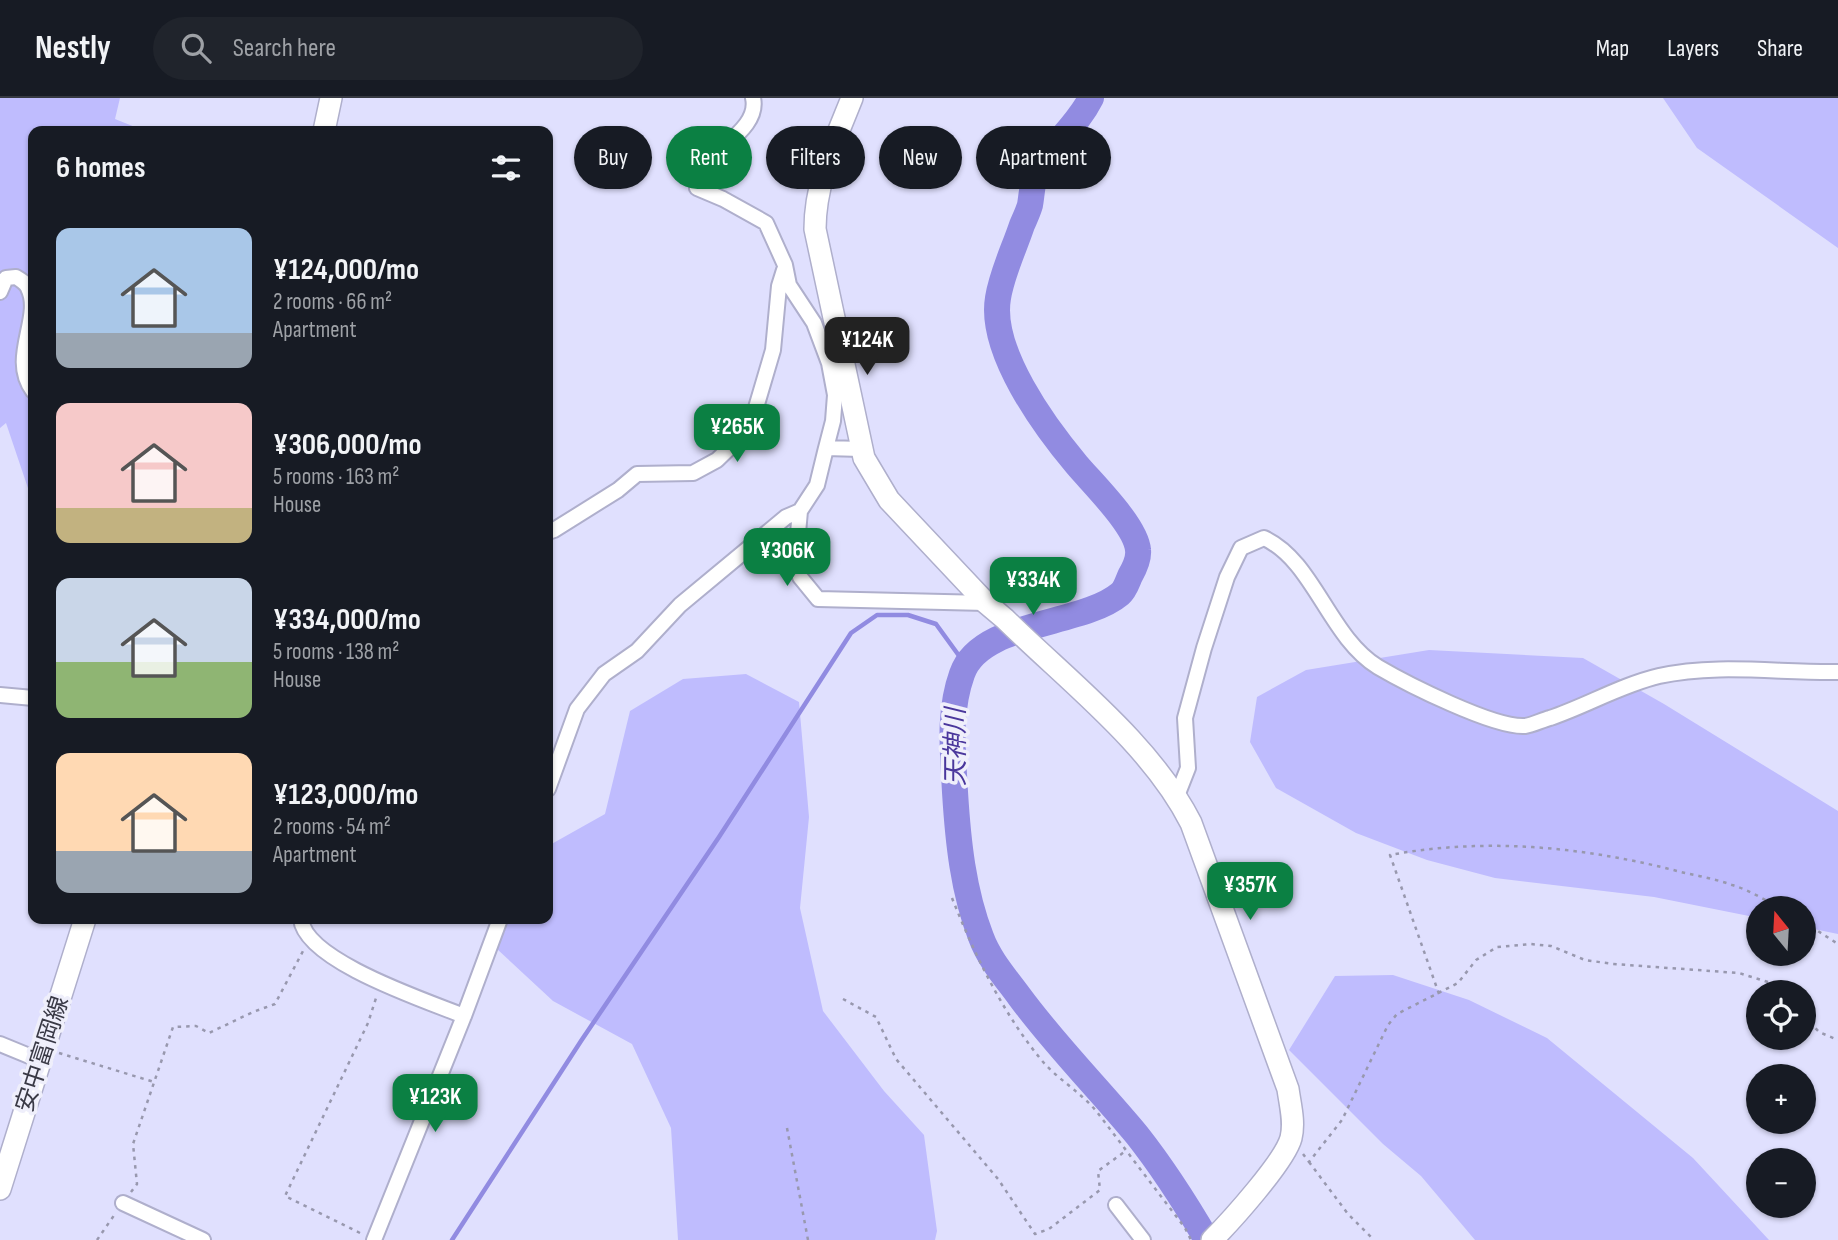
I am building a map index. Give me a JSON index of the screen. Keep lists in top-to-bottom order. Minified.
{"streets":{"street":["安中富岡線"]},"water":["天神川"],"north":"top","page":{"header":"Nestly","search":"Search here","nav":["Map","Layers","Share"],"chip":["Buy","Rent","Filters","New","Apartment"],"heading":"6 homes","list":[{"name":"¥124,000/mo","note":"2 rooms · 66 m² · Apartment"},{"name":"¥306,000/mo","note":"5 rooms · 163 m² · House"},{"name":"¥334,000/mo","note":"5 rooms · 138 m² · House"},{"name":"¥123,000/mo","note":"2 rooms · 54 m² · Apartment"}],"price":["¥124K","¥265K","¥306K","¥334K","¥357K","¥123K"],"map_buttons":["+","−"]}}
